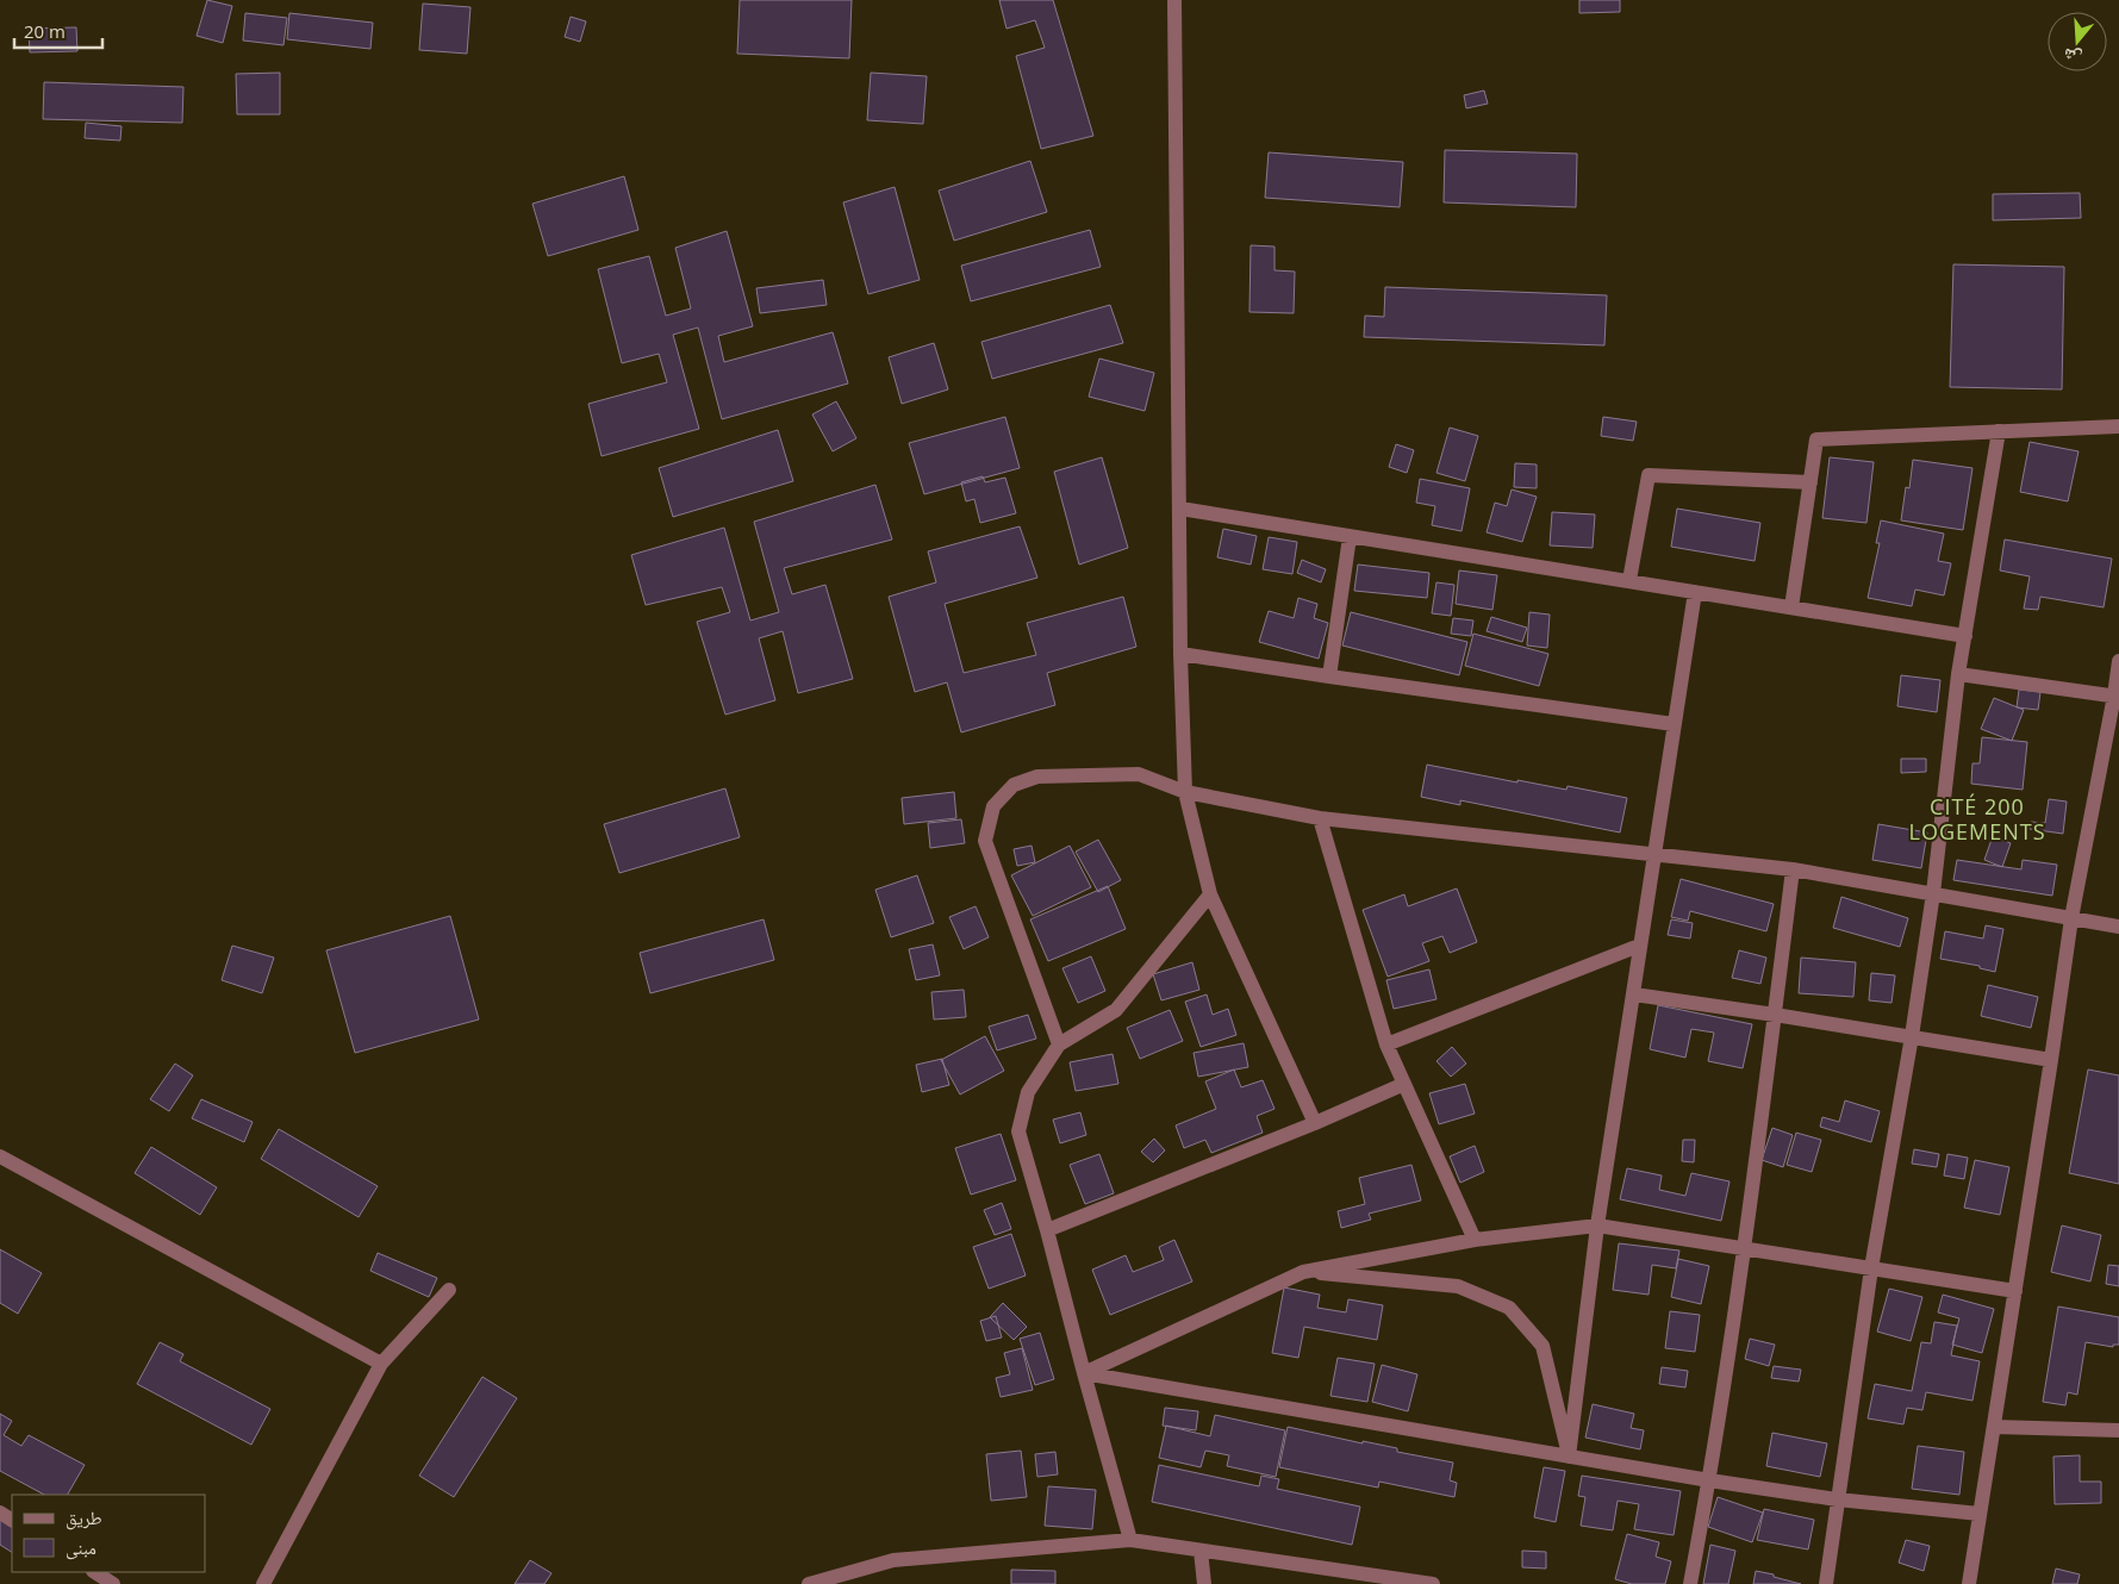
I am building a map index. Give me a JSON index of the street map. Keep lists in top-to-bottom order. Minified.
{"districts":["CITÉ 200 LOGEMENTS"],"legend":["طريق","مبنى"],"scale_bar":"20 m","north":"bottom"}
